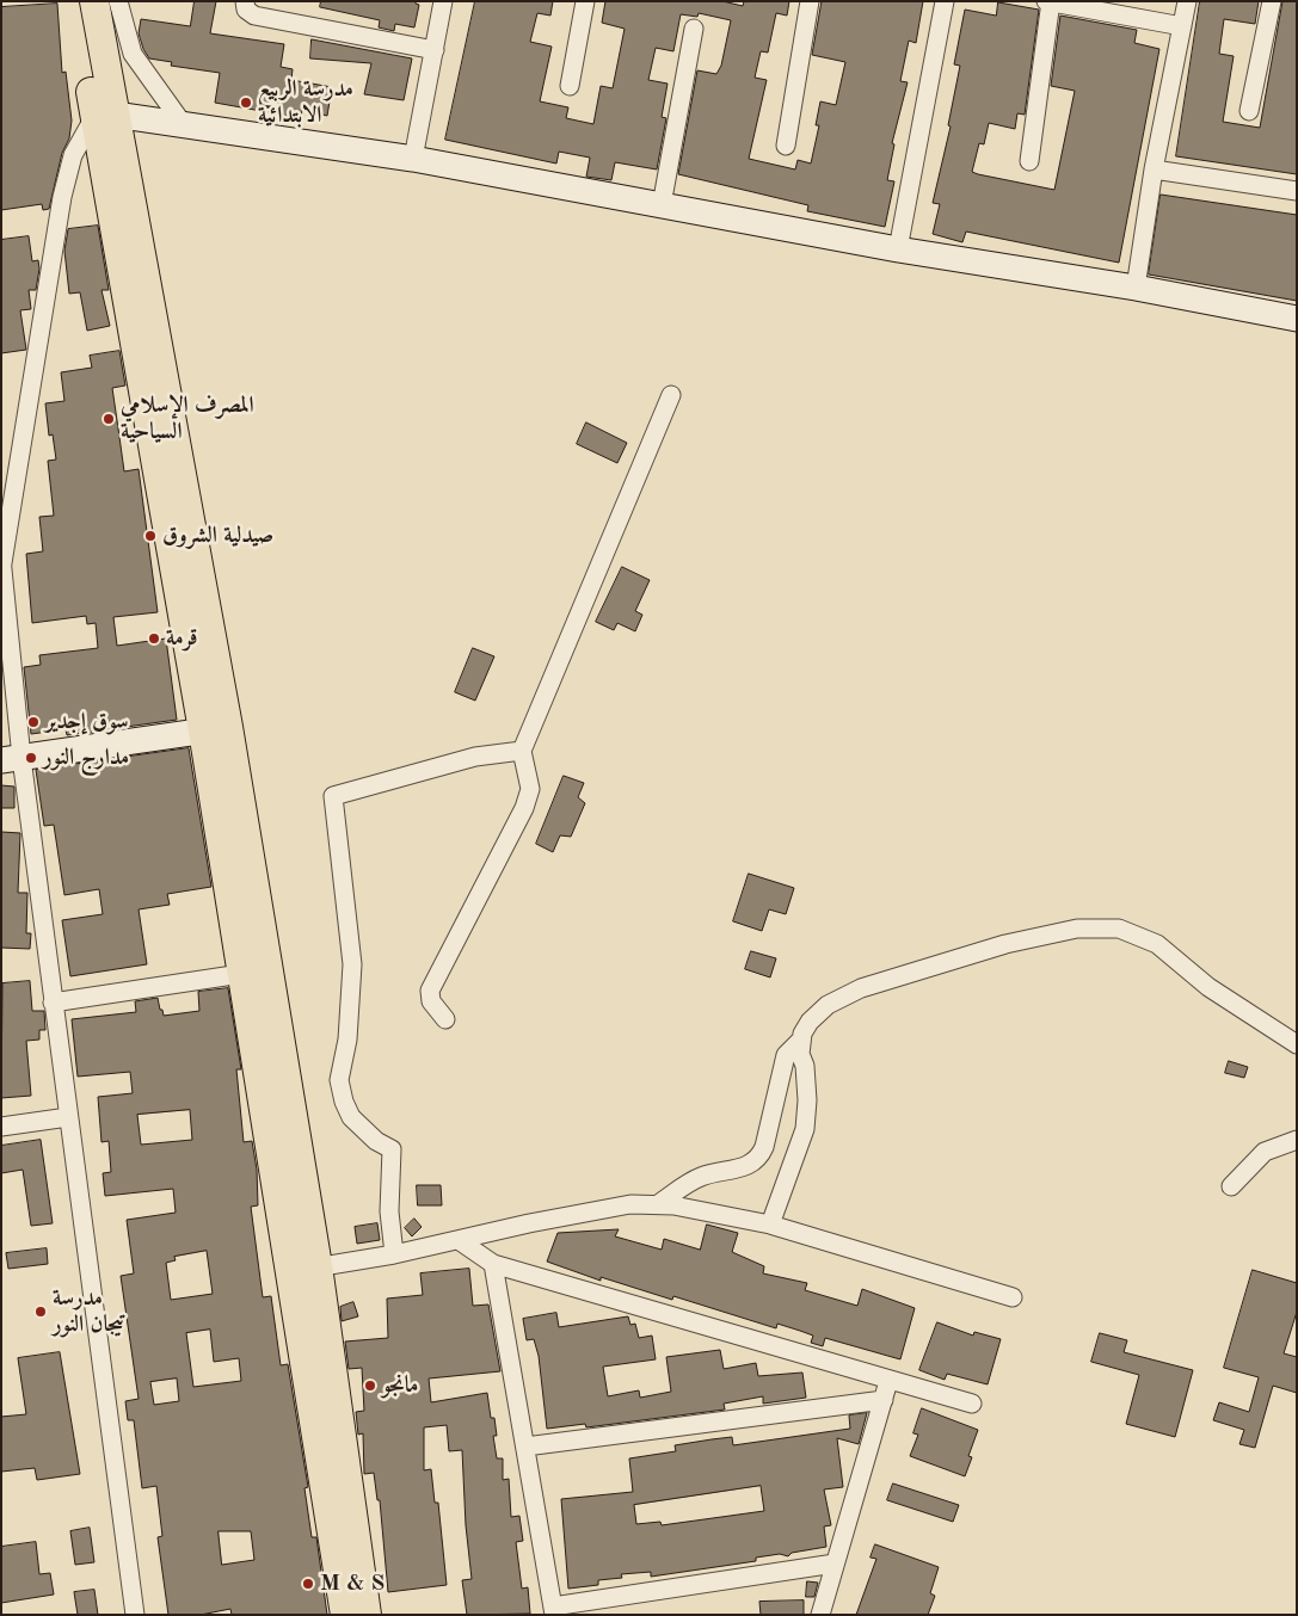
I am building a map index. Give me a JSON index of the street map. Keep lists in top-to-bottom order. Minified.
{"places":["مدرسة الربيع الابتدائية","المصرف الإسلامي السياحية","صيدلية الشروق","قرمة","سوق إجدير","مدارج النور","مدرسة تيجان النور","مانجو","M & S"]}
